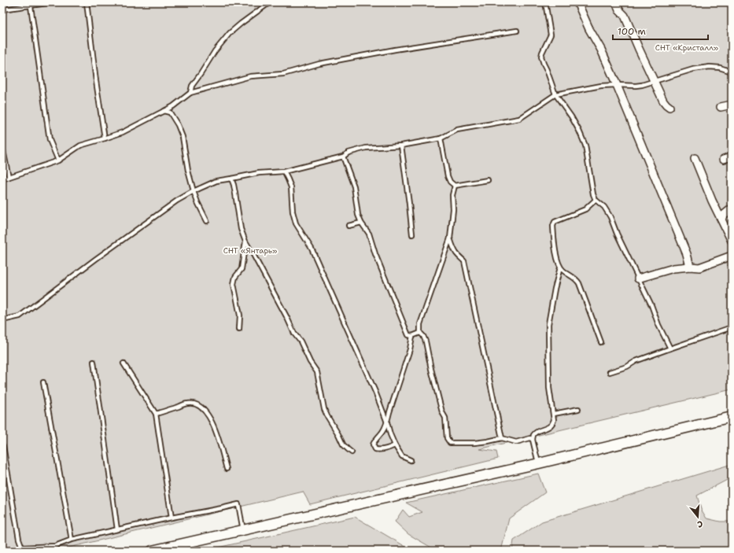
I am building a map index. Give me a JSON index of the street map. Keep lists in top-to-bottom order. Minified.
{"parks":["СНТ «Кристалл»","СНТ «Янтарь»"],"scale_bar":"100 m","north":"bottom"}
